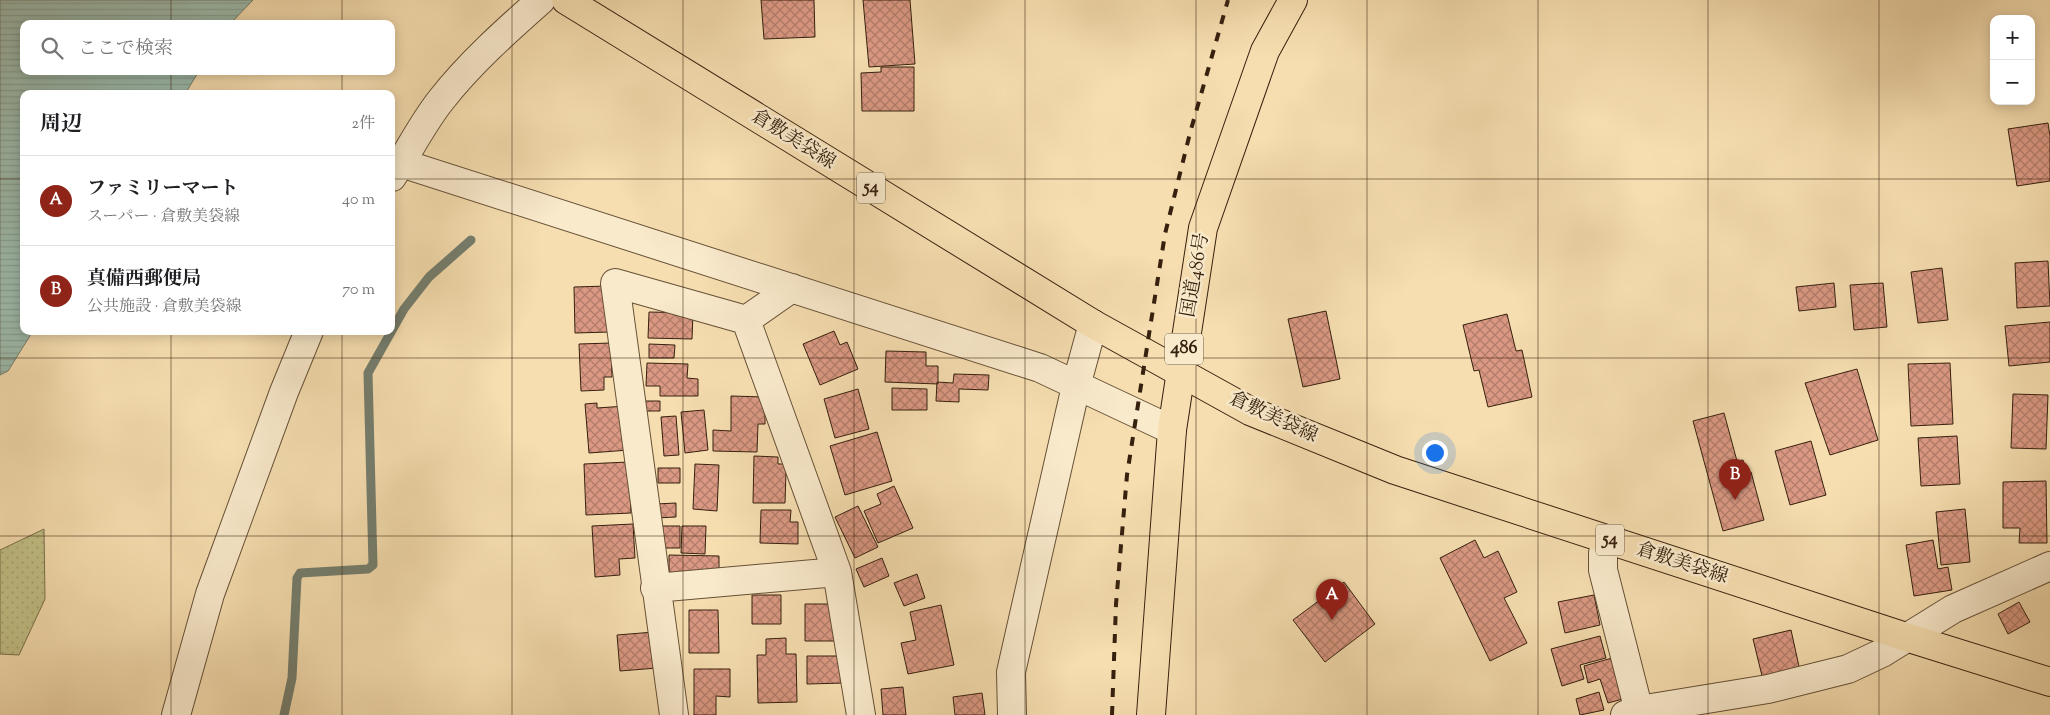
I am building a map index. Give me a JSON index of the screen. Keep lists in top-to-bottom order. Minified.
{"streets":{"main road":["倉敷美袋線","54","国道486号","486"]},"crossings":[["倉敷美袋線","国道486号"]],"page":{"map_buttons":["+","−"],"search":"ここで検索","heading":["周辺","2件"],"list":[{"mark":"A","name":"ファミリーマート","note":"スーパー · 倉敷美袋線","value":"40 m"},{"mark":"B","name":"真備西郵便局","note":"公共施設 · 倉敷美袋線","value":"70 m"}],"pins":["B","A"]}}
